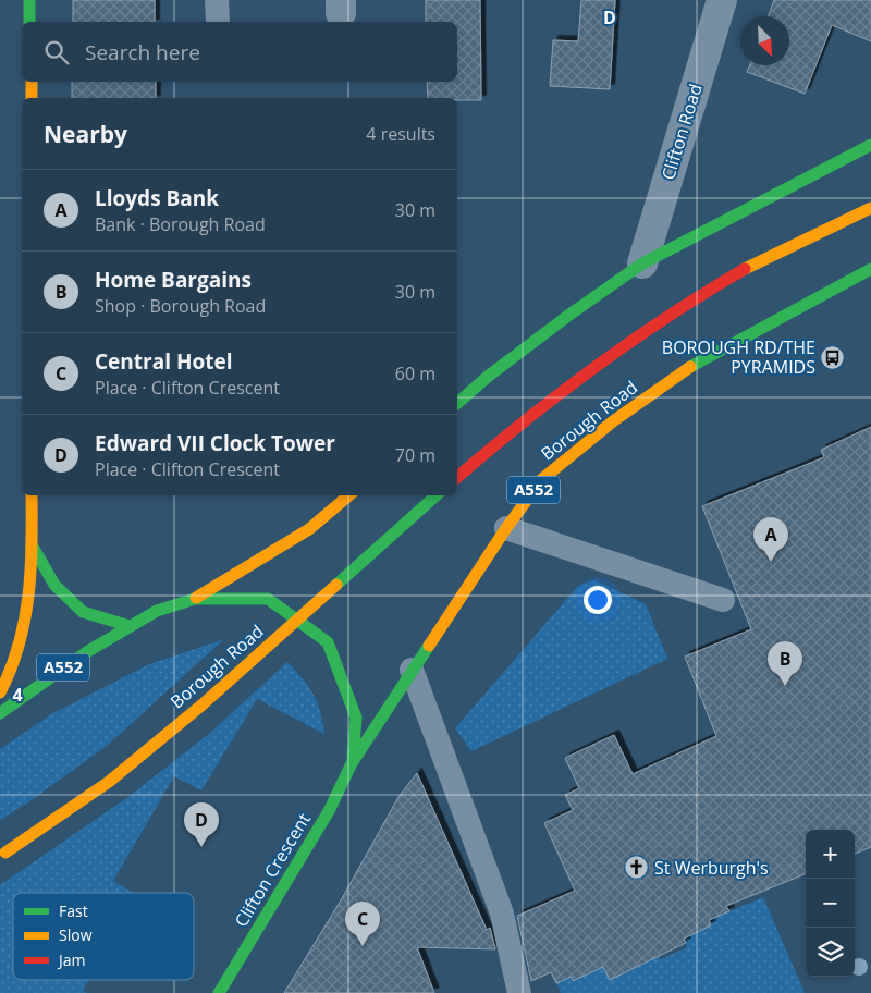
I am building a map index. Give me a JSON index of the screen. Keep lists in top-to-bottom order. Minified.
{"streets":{"main road":["Borough Road","A552","Clifton Crescent"],"street":["Clifton Road"]},"crossings":[["Borough Road","A552"],["Borough Road","Clifton Crescent"],["A552","Clifton Crescent"]],"places":{"bus stop":["BOROUGH RD/THE PYRAMIDS"],"church":["St Werburgh's"]},"legend":["Fast","Slow","Jam"],"north":"bottom right","page":{"search":"Search here","heading":["Nearby","4 results"],"list":[{"mark":"A","name":"Lloyds Bank","note":"Bank · Borough Road","value":"30 m"},{"mark":"B","name":"Home Bargains","note":"Shop · Borough Road","value":"30 m"},{"mark":"C","name":"Central Hotel","note":"Place · Clifton Crescent","value":"60 m"},{"mark":"D","name":"Edward VII Clock Tower","note":"Place · Clifton Crescent","value":"70 m"}],"pins":["A","B","D","C"],"map_buttons":["+","−"]},"grid":{"columns":["D"],"rows":["4"]}}
